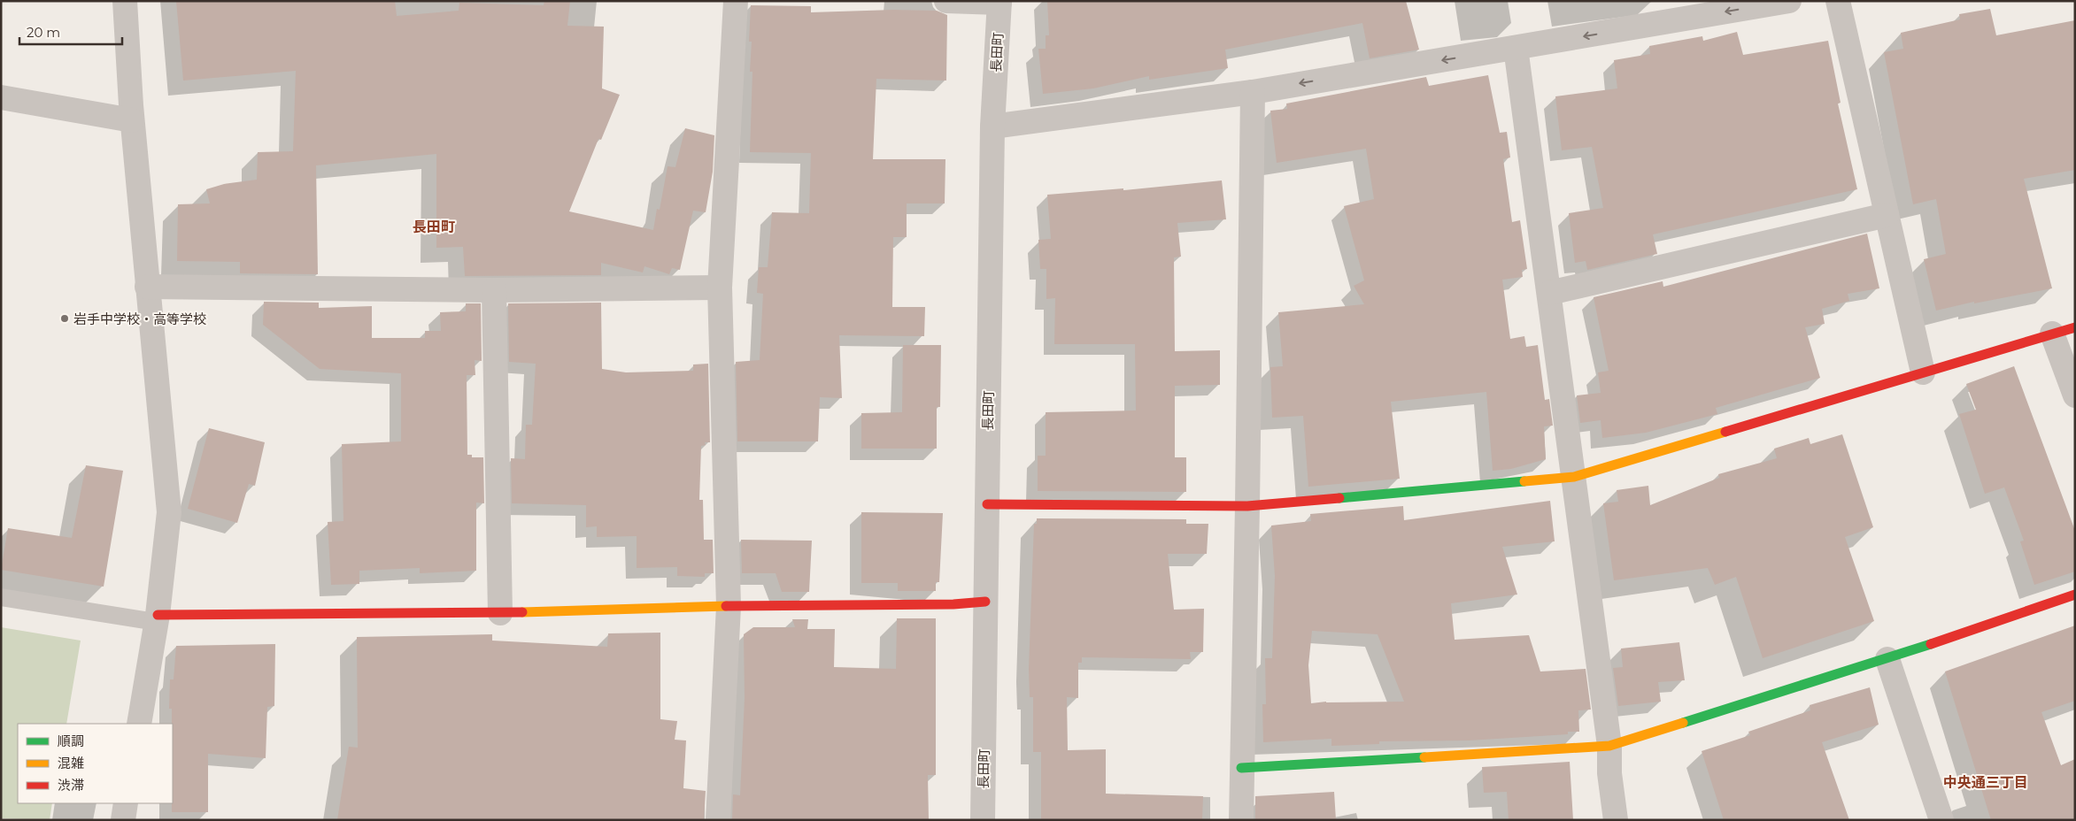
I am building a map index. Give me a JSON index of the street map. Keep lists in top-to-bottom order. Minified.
{"streets":{"street":["長田町"]},"districts":["長田町","中央通三丁目"],"places":["岩手中学校・高等学校"],"legend":["順調","混雑","渋滞"],"scale_bar":"20 m"}
